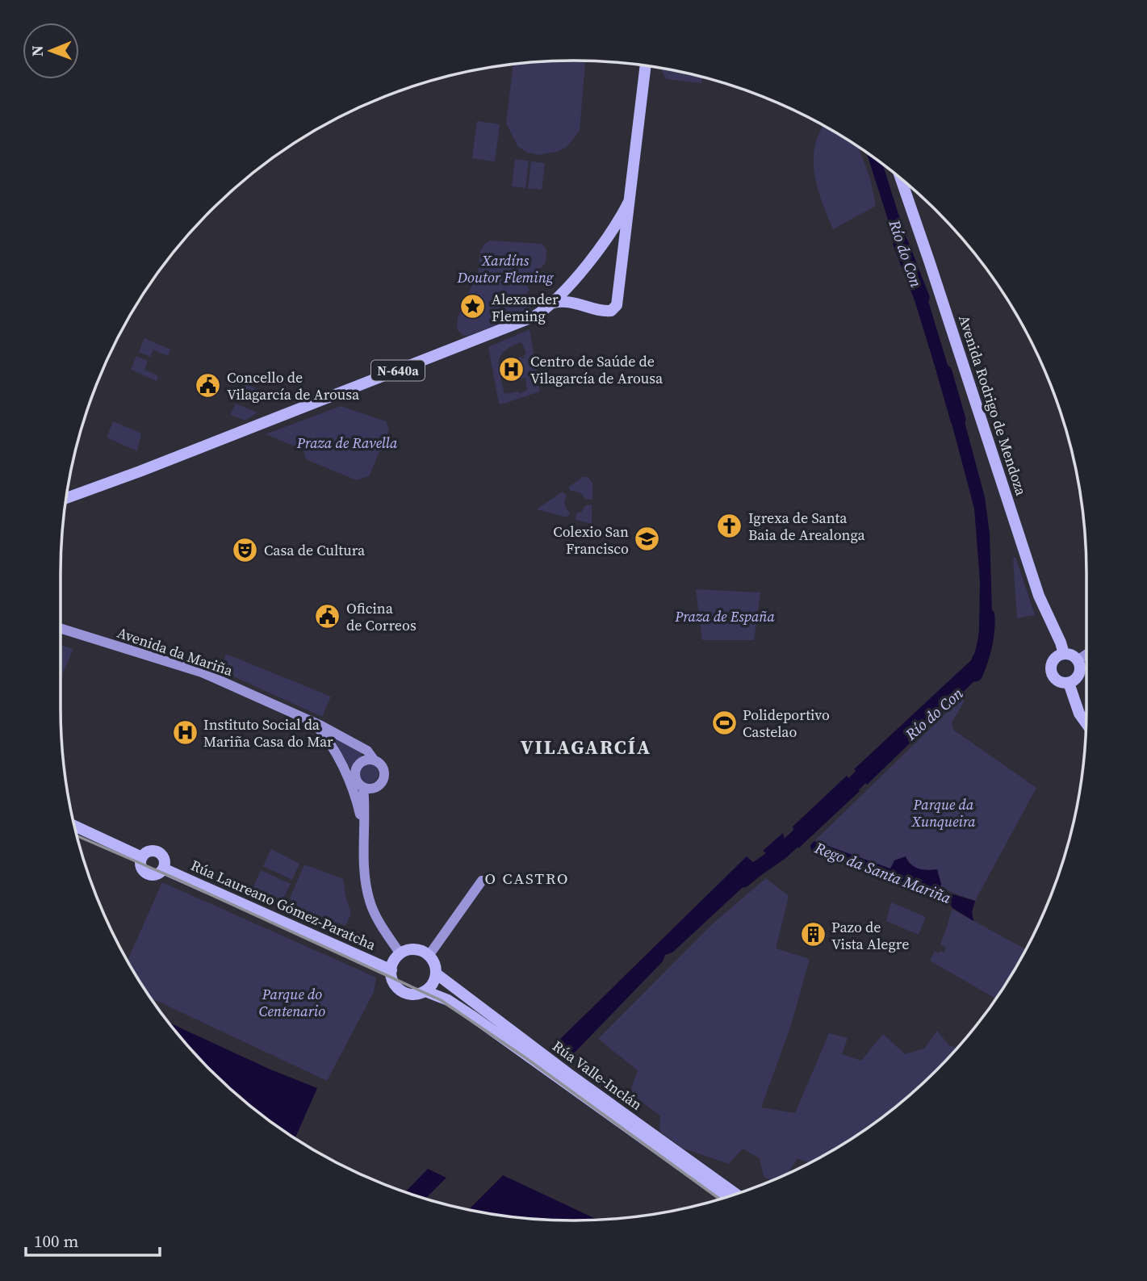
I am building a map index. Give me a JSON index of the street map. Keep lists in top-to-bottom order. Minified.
{"streets":{"main road":["N-640a","Avenida Rodrigo de Mendoza","Rúa Laureano Gómez-Paratcha","Rúa Valle-Inclán"],"street":["Avenida da Mariña"]},"crossings":[["Avenida da Mariña","Rúa Laureano Gómez-Paratcha"],["Avenida da Mariña","Rúa Valle-Inclán"],["Rúa Laureano Gómez-Paratcha","Rúa Valle-Inclán"]],"districts":["VILAGARCÍA","O CASTRO"],"water":["Río do Con","Rego da Santa Mariña"],"parks":["Xardíns Doutor Fleming","Praza de Ravella","Praza de España","Parque da Xunqueira","Parque do Centenario"],"places":{"place":["Alexander Fleming"],"hospital":["Centro de Saúde de Vilagarcía de Arousa","Instituto Social da Mariña Casa do Mar"],"public building":["Concello de Vilagarcía de Arousa","Oficina de Correos"],"church":["Igrexa de Santa Baia de Arealonga"],"school or university":["Colexio San Francisco"],"theatre":["Casa de Cultura"],"sports":["Polideportivo Castelao"],"building":["Pazo de Vista Alegre"]},"scale_bar":"100 m","north":"left"}
